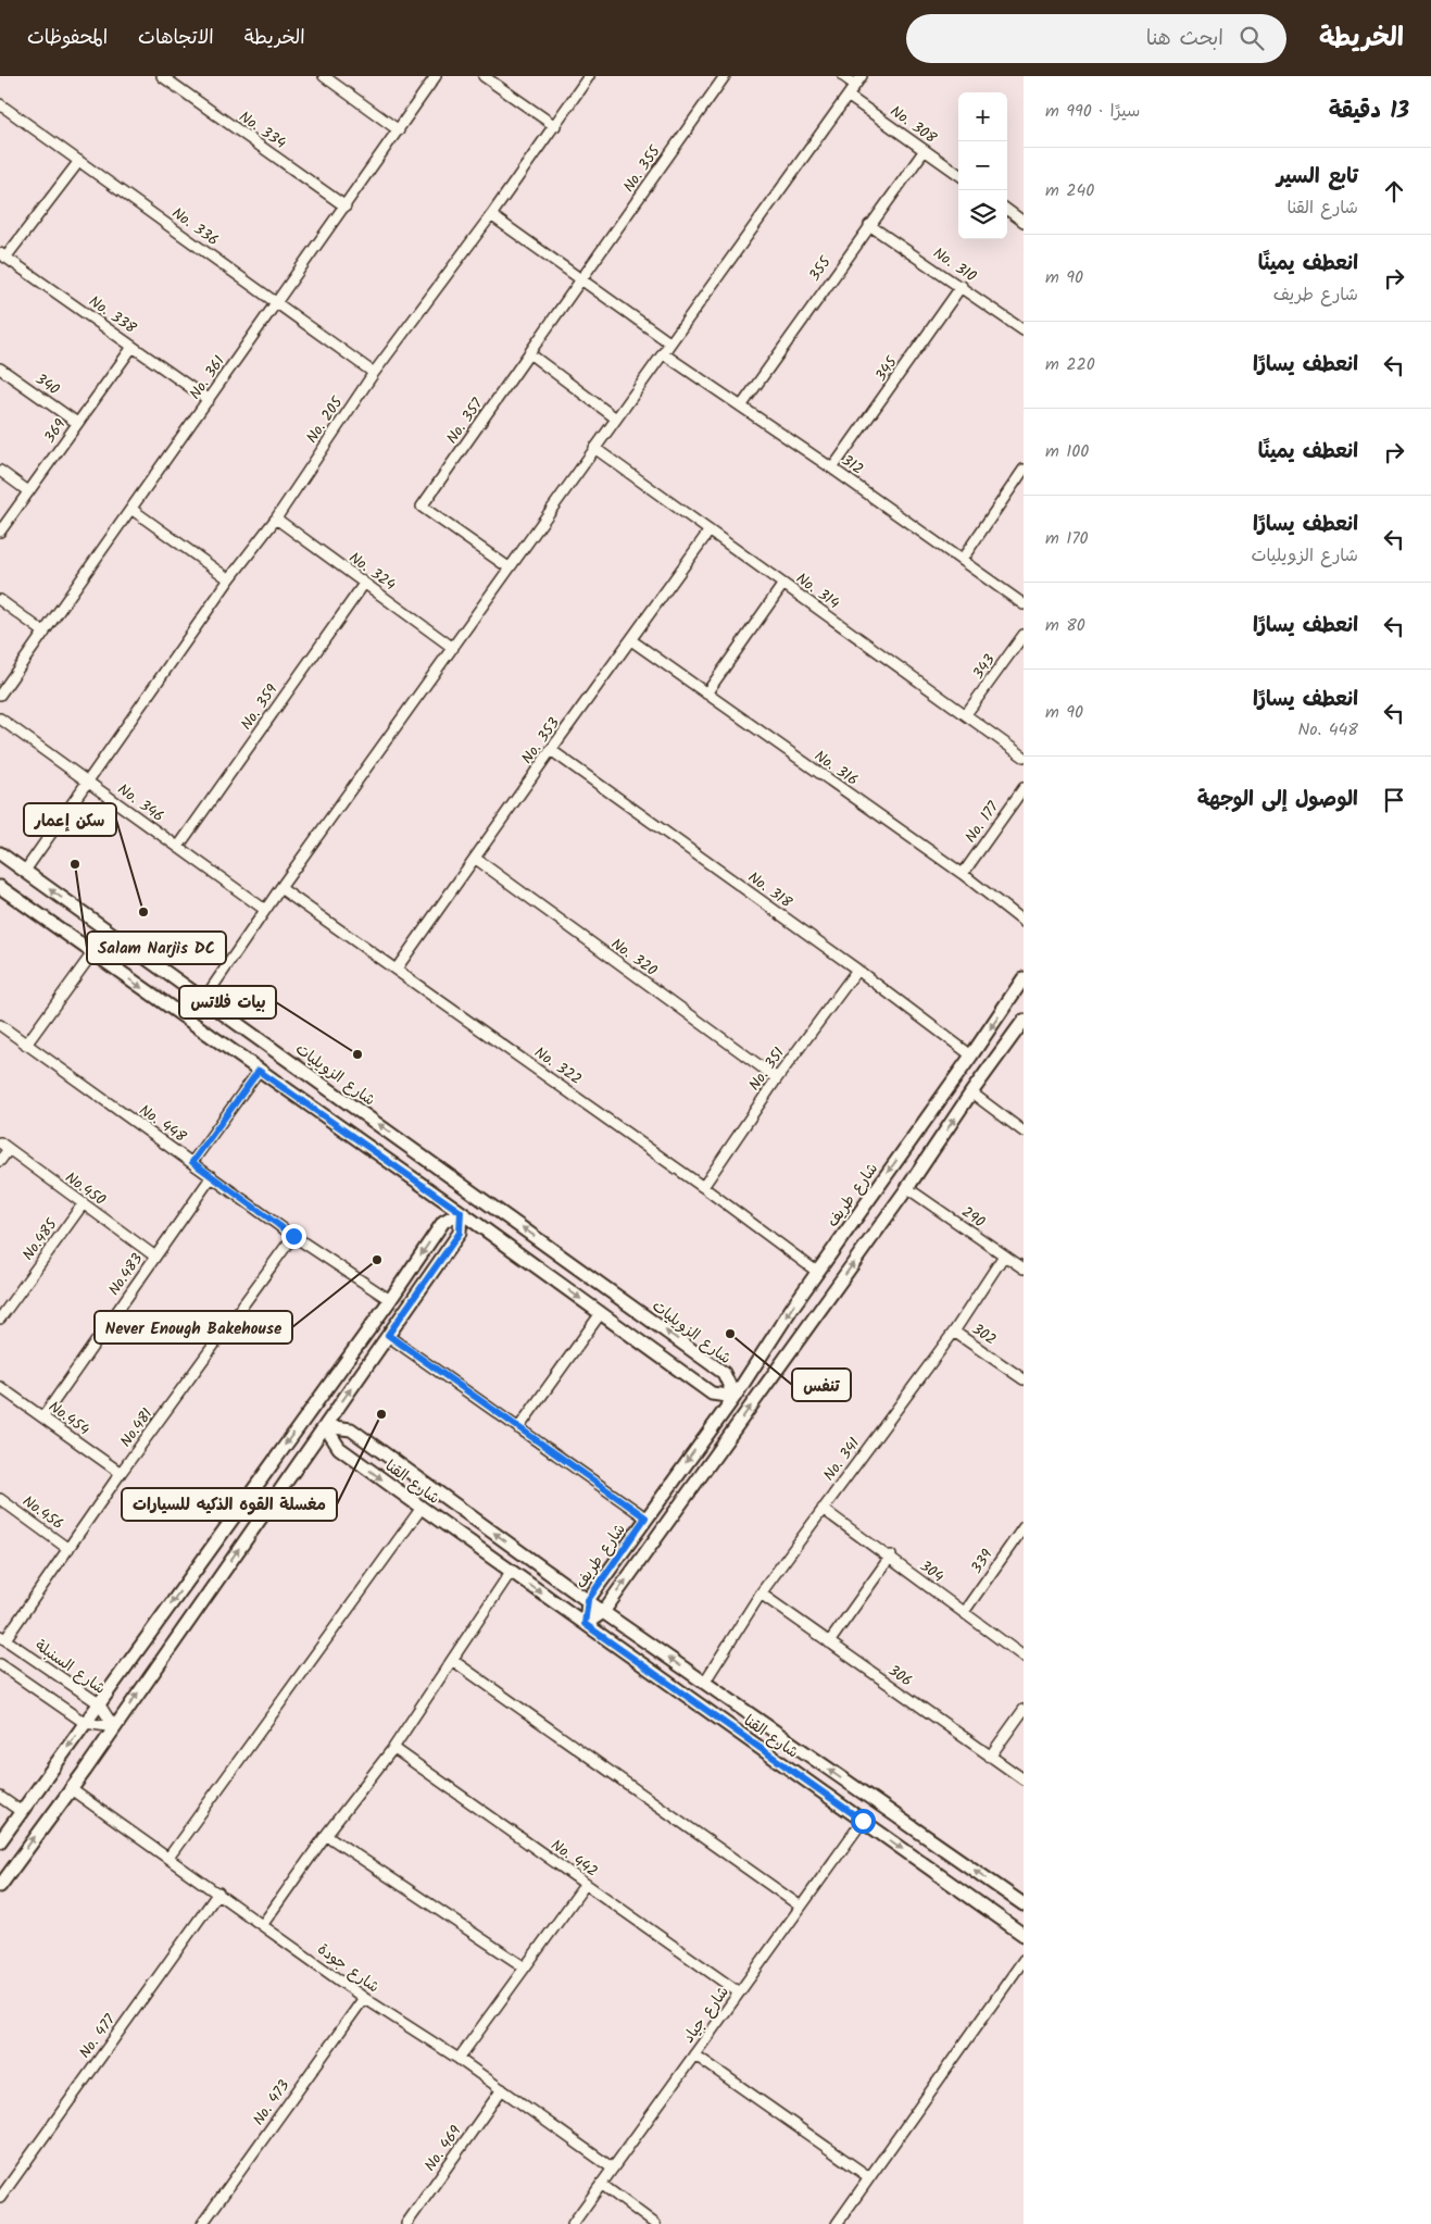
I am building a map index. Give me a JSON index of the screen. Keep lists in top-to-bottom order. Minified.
{"streets":{"street":["No. 308","No. 334","No. 355","No. 336","No. 310","355","No. 338","345","No. 361","340","No. 205","No. 357","369","312","No. 324","No. 314","343","No. 359","No. 353","No. 316","No. 346","No. 177","No. 318","No. 320","No. 322","No. 351","شارع الزويليات","No. 448","No.450","شارع طريف","290","No.485","No.483","302","No.454","No.481","No. 341","شارع القنا","No.456","339","304","شارع السنبلة","306","No. 442","شارع جودة","شارع جياد","No. 477","No. 473","No. 469"]},"crossings":[["No. 308","355"],["No. 334","No. 361"],["No. 355","No. 357"],["No. 336","No. 361"],["No. 336","No. 205"],["No. 310","355"],["No. 310","345"],["355","312"],["No. 338","No. 361"],["No. 338","369"],["345","312"],["340","369"],["No. 205","No. 324"],["No. 205","No. 346"],["No. 205","شارع الزويليات"],["No. 324","No. 359"],["No. 314","343"],["No. 314","No. 353"],["No. 359","No. 346"],["No. 353","No. 316"],["No. 353","No. 318"],["No. 353","No. 320"],["No. 353","No. 322"],["No. 316","No. 177"],["No. 318","No. 351"],["No. 318","شارع طريف"],["No. 320","No. 351"],["No. 322","No. 351"],["No. 322","شارع طريف"],["شارع الزويليات","شارع طريف"],["No. 448","No.483"],["No. 448","No.481"],["No.450","No.485"],["No.450","No.483"],["شارع طريف","شارع القنا"],["290","No. 341"],["No.483","No.454"],["302","No. 341"],["No.454","No.481"],["No.481","No.456"],["No.481","شارع السنبلة"],["No. 341","شارع القنا"],["No. 341","304"],["No. 341","306"],["شارع القنا","شارع جياد"],["339","304"],["No. 442","شارع جياد"],["شارع جودة","شارع جياد"],["شارع جودة","No. 477"],["شارع جودة","No. 473"],["شارع جودة","No. 469"]],"places":["Salam Narjis DC","سكن إعمار","بيات فلاتس","Never Enough Bakehouse","تنفس","مغسلة القوه الذكيه للسيارات"],"page":{"header":"الخريطة","search":"ابحث هنا","nav":["الخريطة","الاتجاهات","المحفوظات"],"heading":["13 دقيقة","سيرًا · 990 m"],"map_buttons":["+","−"],"list":[["تابع السير","شارع القنا","240 m"],["انعطف يمينًا","شارع طريف","90 m"],["انعطف يسارًا","220 m"],["انعطف يمينًا","100 m"],["انعطف يسارًا","شارع الزويليات","170 m"],["انعطف يسارًا","80 m"],["انعطف يسارًا","No. 448","90 m"],"الوصول إلى الوجهة"]}}
